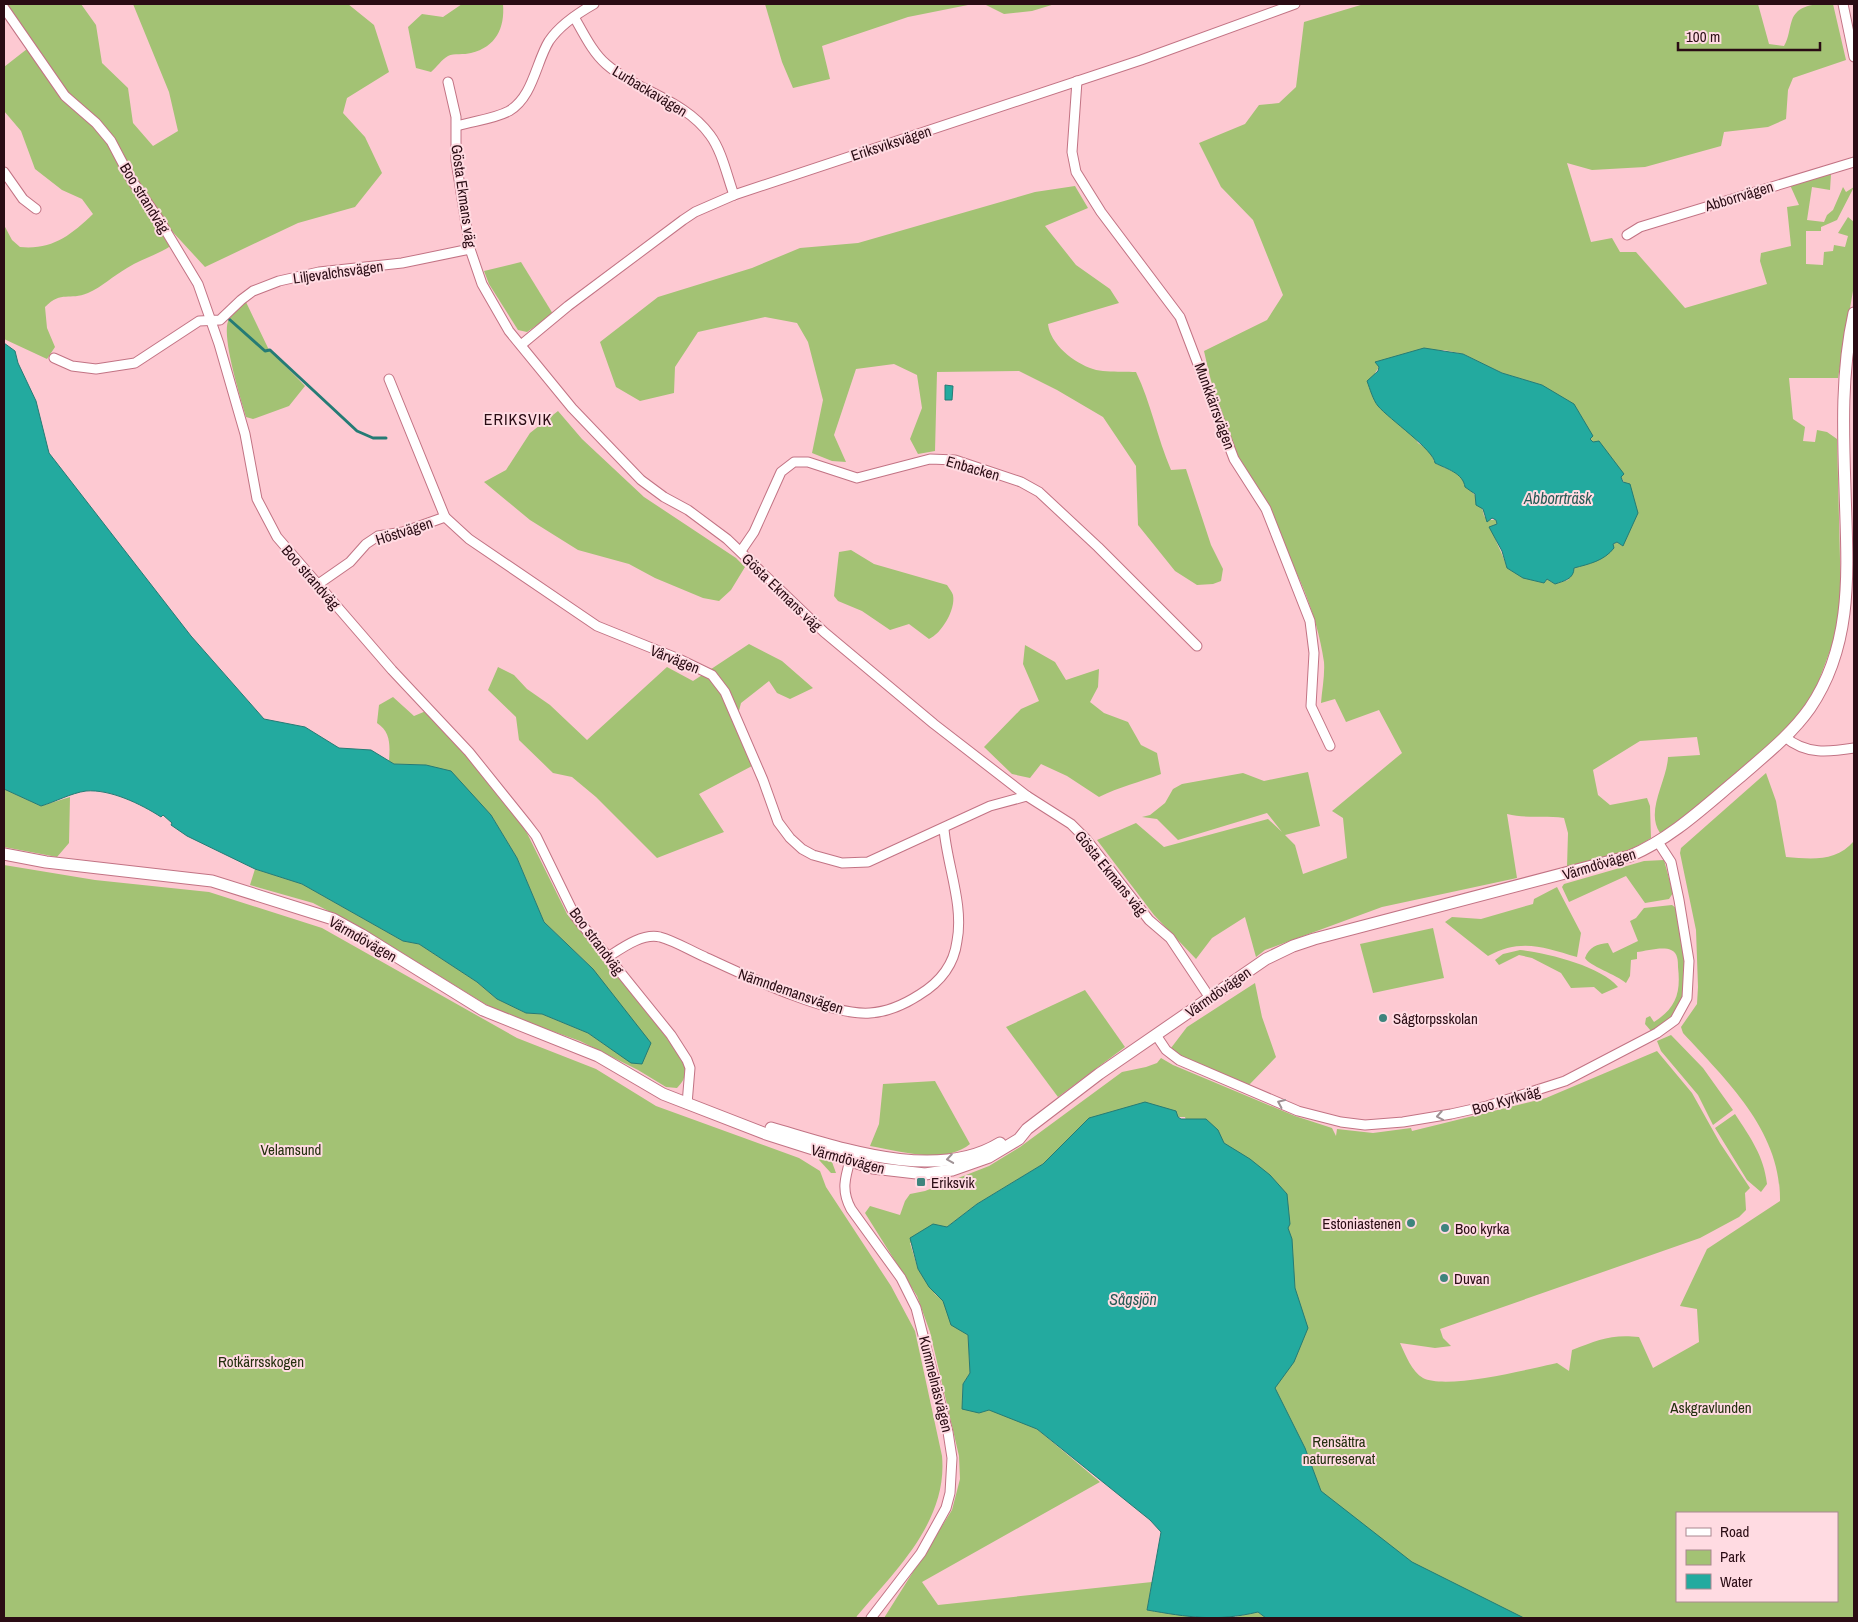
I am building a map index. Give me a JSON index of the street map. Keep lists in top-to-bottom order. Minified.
{"streets":{"main road":["Värmdövägen"],"street":["Lurbackavägen","Eriksviksvägen","Gösta Ekmans väg","Abborrvägen","Boo strandväg","Liljevalchsvägen","Munkkärrsvägen","Enbacken","Höstvägen","Vårvägen","Nämndemansvägen","Boo Kyrkväg","Kummelnäsvägen"]},"crossings":[["Lurbackavägen","Eriksviksvägen"],["Eriksviksvägen","Gösta Ekmans väg"],["Eriksviksvägen","Munkkärrsvägen"],["Gösta Ekmans väg","Liljevalchsvägen"],["Gösta Ekmans väg","Enbacken"],["Gösta Ekmans väg","Vårvägen"],["Gösta Ekmans väg","Värmdövägen"],["Boo strandväg","Liljevalchsvägen"],["Boo strandväg","Höstvägen"],["Boo strandväg","Värmdövägen"],["Boo strandväg","Nämndemansvägen"],["Höstvägen","Vårvägen"],["Vårvägen","Nämndemansvägen"],["Värmdövägen","Boo Kyrkväg"],["Värmdövägen","Kummelnäsvägen"]],"districts":["ERIKSVIK"],"water":["Abborrträsk","Sågsjön"],"parks":["Velamsund","Rotkärrsskogen","Askgravlunden","Rensättra naturreservat"],"places":{"other":["Sågtorpsskolan","Estoniastenen","Boo kyrka","Duvan"],"transit":["Eriksvik"]},"legend":["Road","Park","Water"],"scale_bar":"100 m"}
